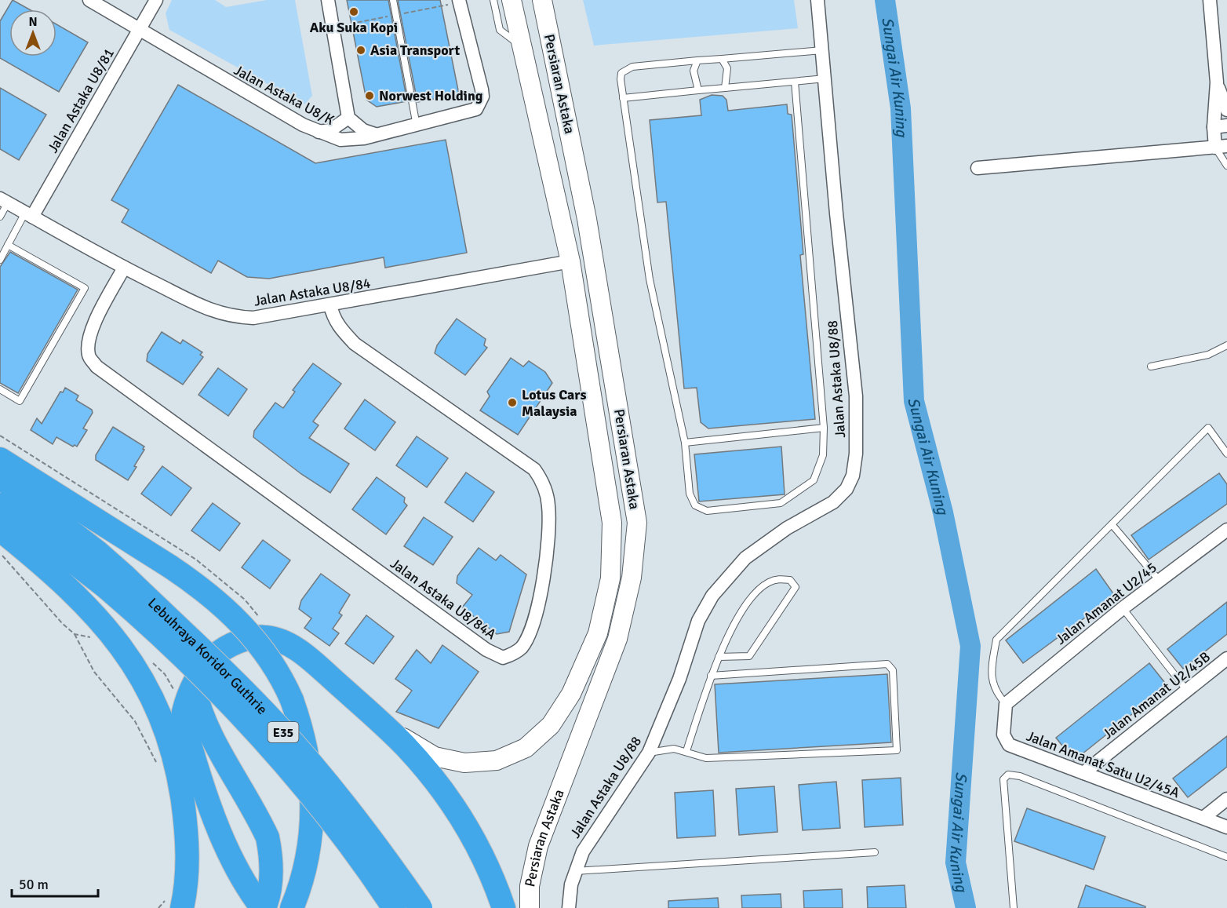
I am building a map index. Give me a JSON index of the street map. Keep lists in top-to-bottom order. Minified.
{"streets":{"highway":["Lebuhraya Koridor Guthrie","E35"],"main road":["Persiaran Astaka"],"street":["Jalan Astaka U8/K","Jalan Astaka U8/81","Jalan Astaka U8/84","Jalan Astaka U8/88","Jalan Astaka U8/84A","Jalan Amanat U2/45","Jalan Amanat U2/45B","Jalan Amanat Satu U2/45A"]},"crossings":[["Persiaran Astaka","Jalan Astaka U8/84"],["Jalan Astaka U8/K","Jalan Astaka U8/81"],["Jalan Astaka U8/81","Jalan Astaka U8/84"],["Jalan Astaka U8/84","Jalan Astaka U8/84A"],["Jalan Amanat U2/45","Jalan Amanat Satu U2/45A"],["Jalan Amanat U2/45B","Jalan Amanat Satu U2/45A"]],"water":["Sungai Air Kuning"],"places":["Aku Suka Kopi","Asia Transport","Norwest Holding","Lotus Cars Malaysia"],"scale_bar":"50 m","north":"top"}
